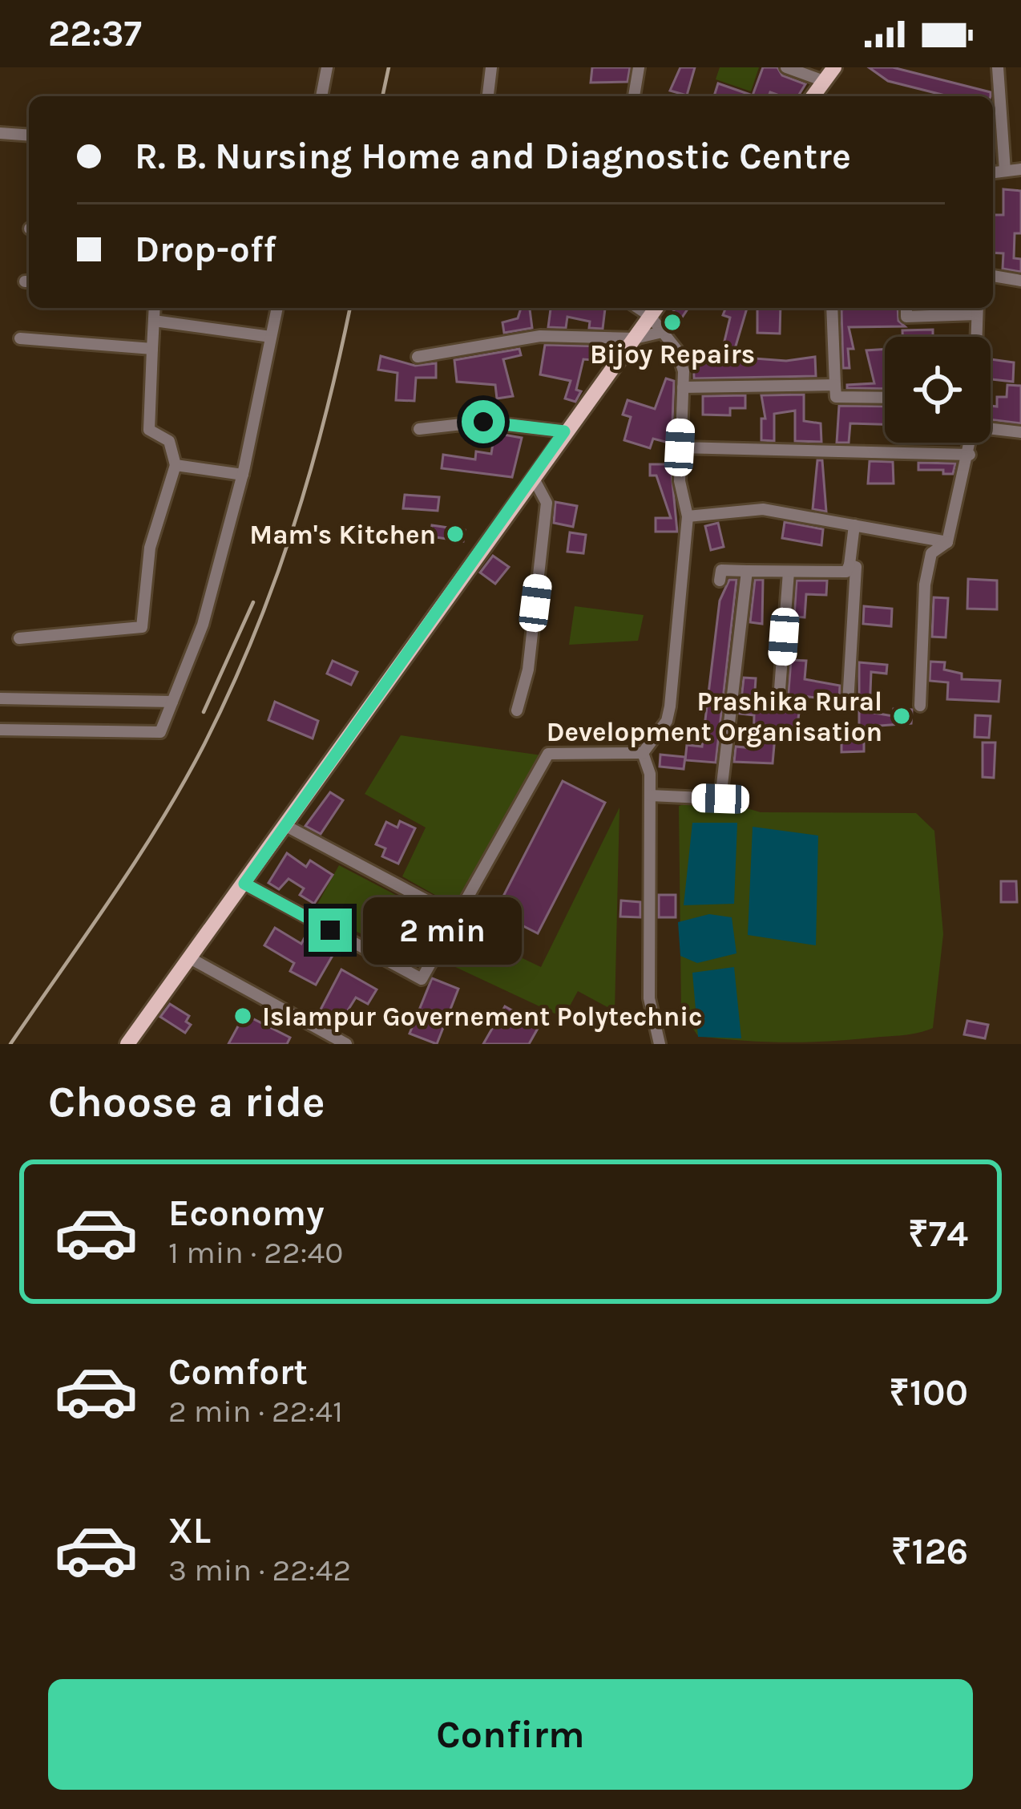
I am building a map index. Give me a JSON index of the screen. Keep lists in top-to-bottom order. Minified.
{"places":["Bijoy Repairs","Mam's Kitchen","Prashika Rural Development Organisation","Islampur Governement Polytechnic"],"page":{"status":"22:37","banner":["R. B. Nursing Home and Diagnostic Centre","Drop-off"],"bubble":"2 min","heading":"Choose a ride","list":[{"name":"Economy","note":"1 min · 22:40","value":"₹74"},{"name":"Comfort","note":"2 min · 22:41","value":"₹100"},{"name":"XL","note":"3 min · 22:42","value":"₹126"}],"buttons":"Confirm"}}
